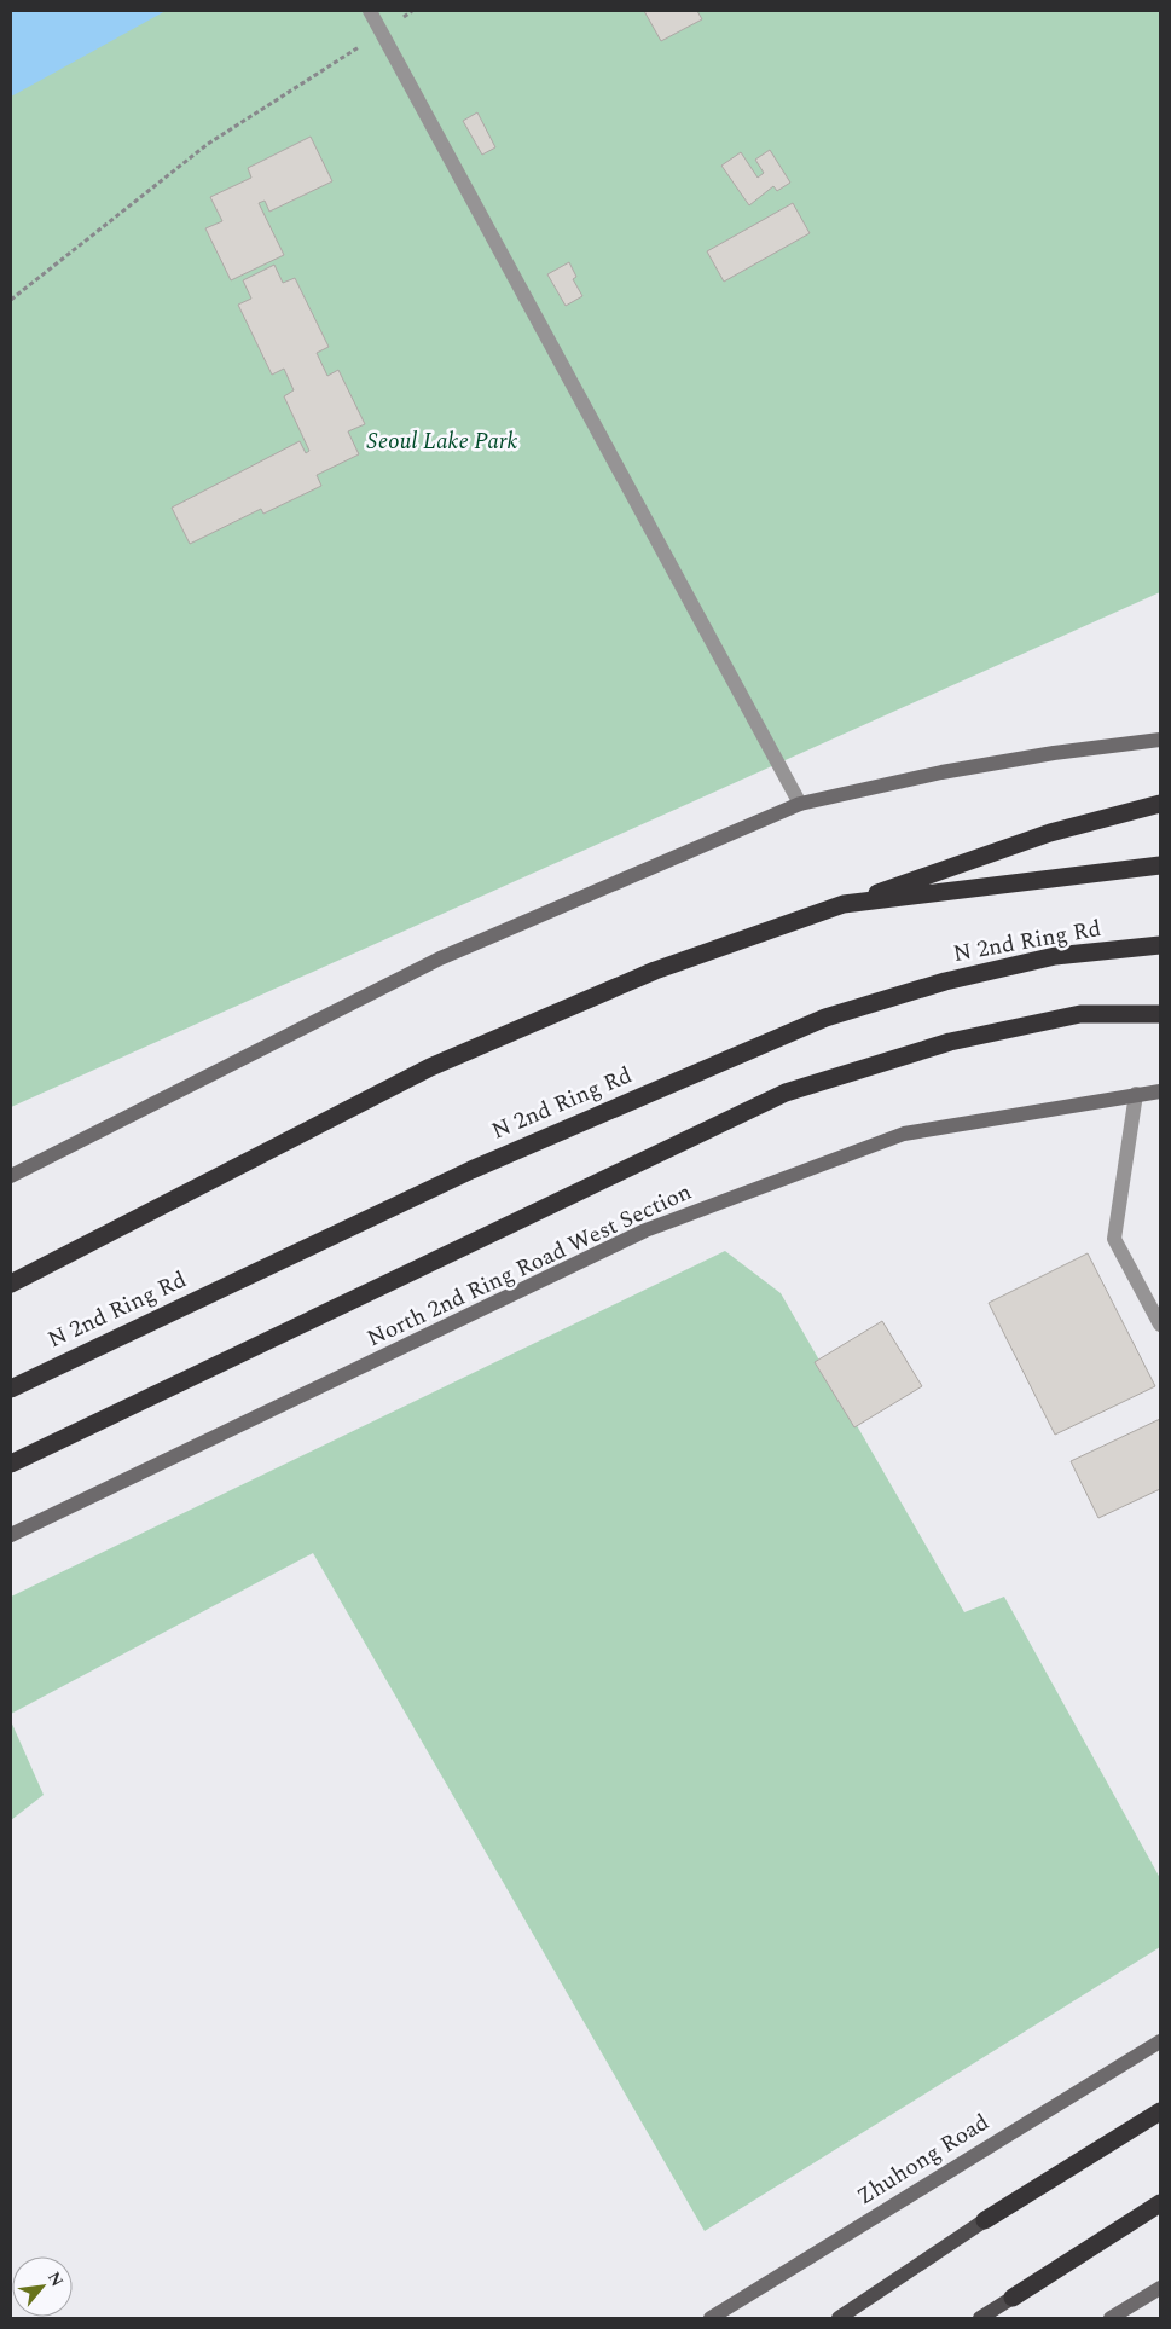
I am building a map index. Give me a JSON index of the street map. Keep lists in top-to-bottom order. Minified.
{"streets":{"highway":["N 2nd Ring Rd"],"main road":["North 2nd Ring Road West Section","Zhuhong Road"]},"parks":["Seoul Lake Park"],"north":"top right"}
